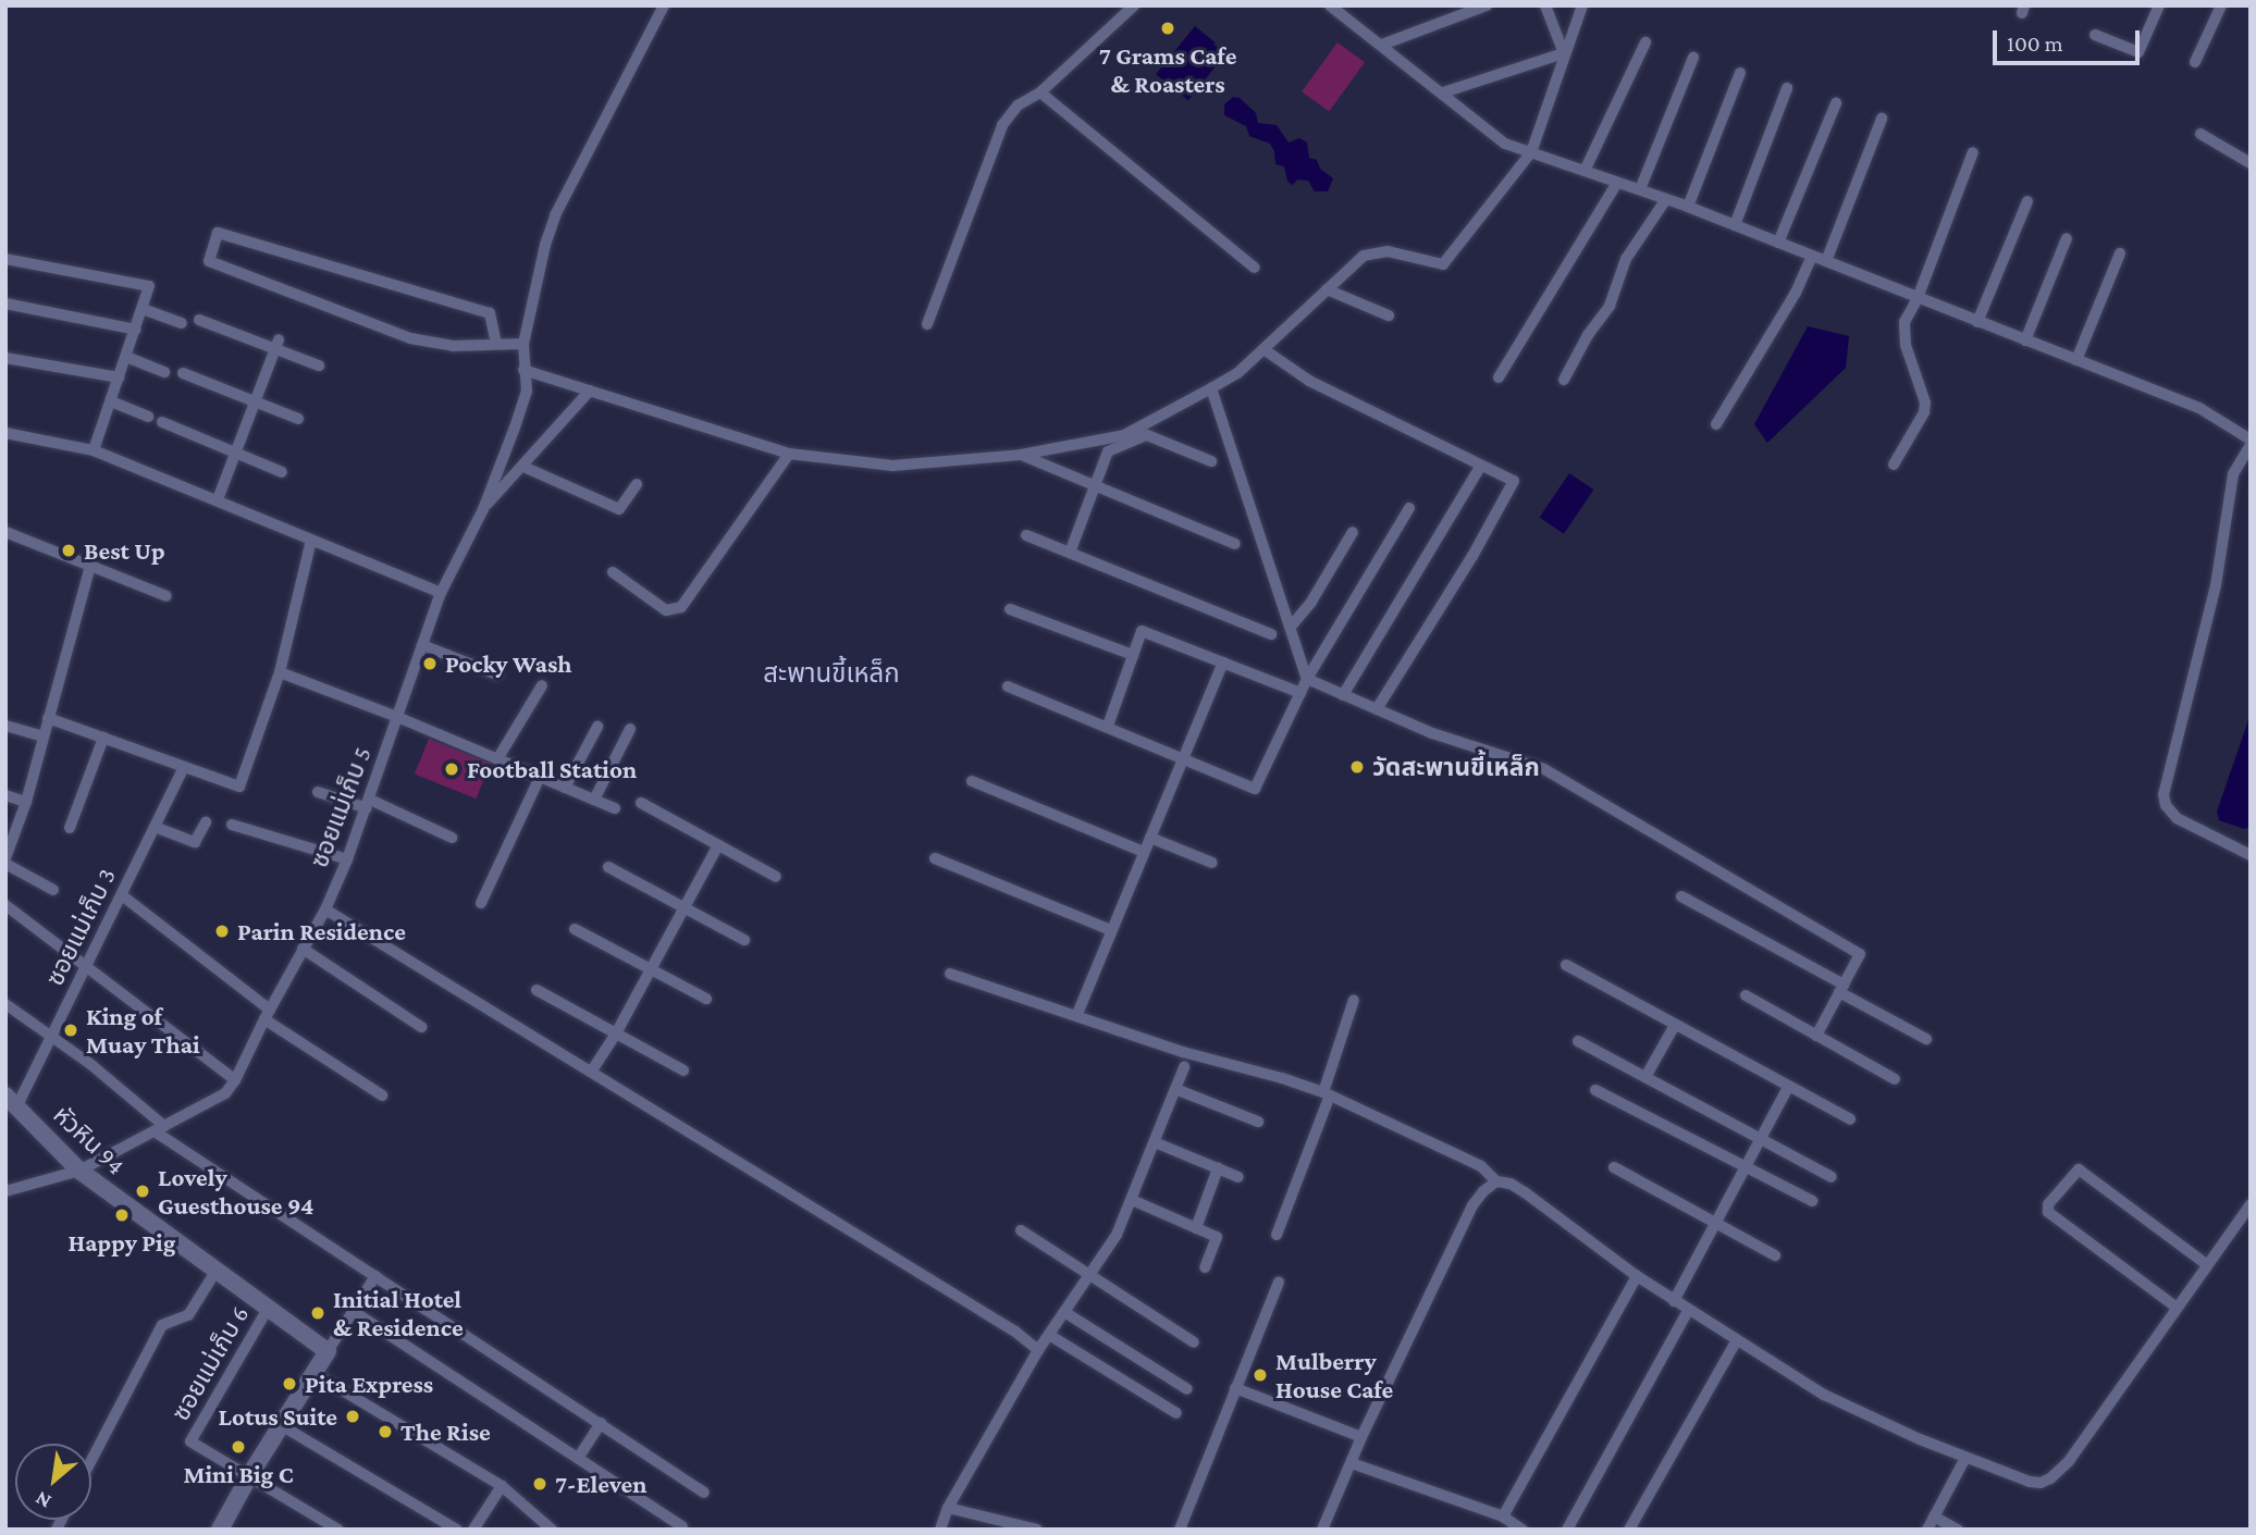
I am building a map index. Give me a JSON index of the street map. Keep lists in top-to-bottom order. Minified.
{"streets":{"street":["ซอยแม่เก็บ 5","ซอยแม่เก็บ 3","หัวหิน 94","ซอยแม่เก็บ 6"]},"crossings":[["ซอยแม่เก็บ 5","หัวหิน 94"],["ซอยแม่เก็บ 3","หัวหิน 94"],["หัวหิน 94","ซอยแม่เก็บ 6"]],"districts":["สะพานขี้เหล็ก"],"places":["7 Grams Cafe & Roasters","Best Up","Pocky Wash","วัดสะพานขี้เหล็ก","Football Station","Parin Residence","King of Muay Thai","Lovely Guesthouse 94","Happy Pig","Initial Hotel & Residence","Mulberry House Cafe","Pita Express","Lotus Suite","The Rise","Mini Big C","7-Eleven"],"scale_bar":"100 m","north":"bottom left"}
